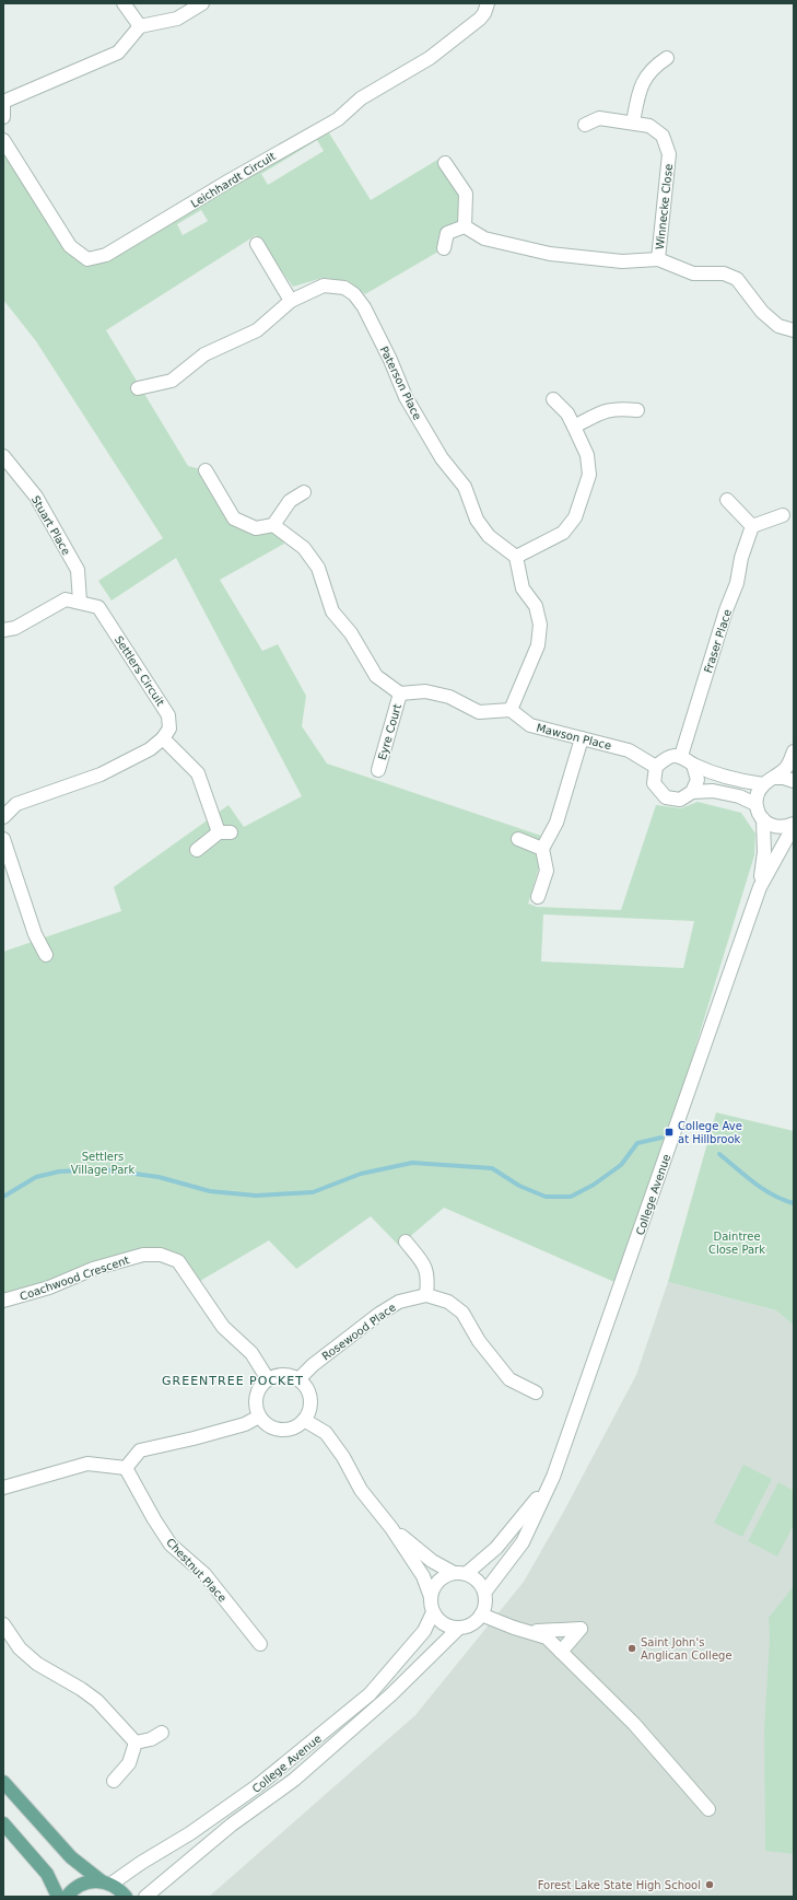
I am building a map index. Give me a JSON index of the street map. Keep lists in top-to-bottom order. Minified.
{"streets":{"street":["Leichhardt Circuit","Winnecke Close","Paterson Place","Stuart Place","Fraser Place","Settlers Circuit","Eyre Court","Mawson Place","College Avenue","Coachwood Crescent","Rosewood Place","Chestnut Place"]},"crossings":[["Stuart Place","Settlers Circuit"],["Fraser Place","Mawson Place"],["Coachwood Crescent","Rosewood Place"]],"districts":["GREENTREE POCKET"],"parks":["Settlers Village Park","Daintree Close Park"],"places":{"transit":["College Ave at Hillbrook"],"other":["Saint John's Anglican College","Forest Lake State High School"]}}
